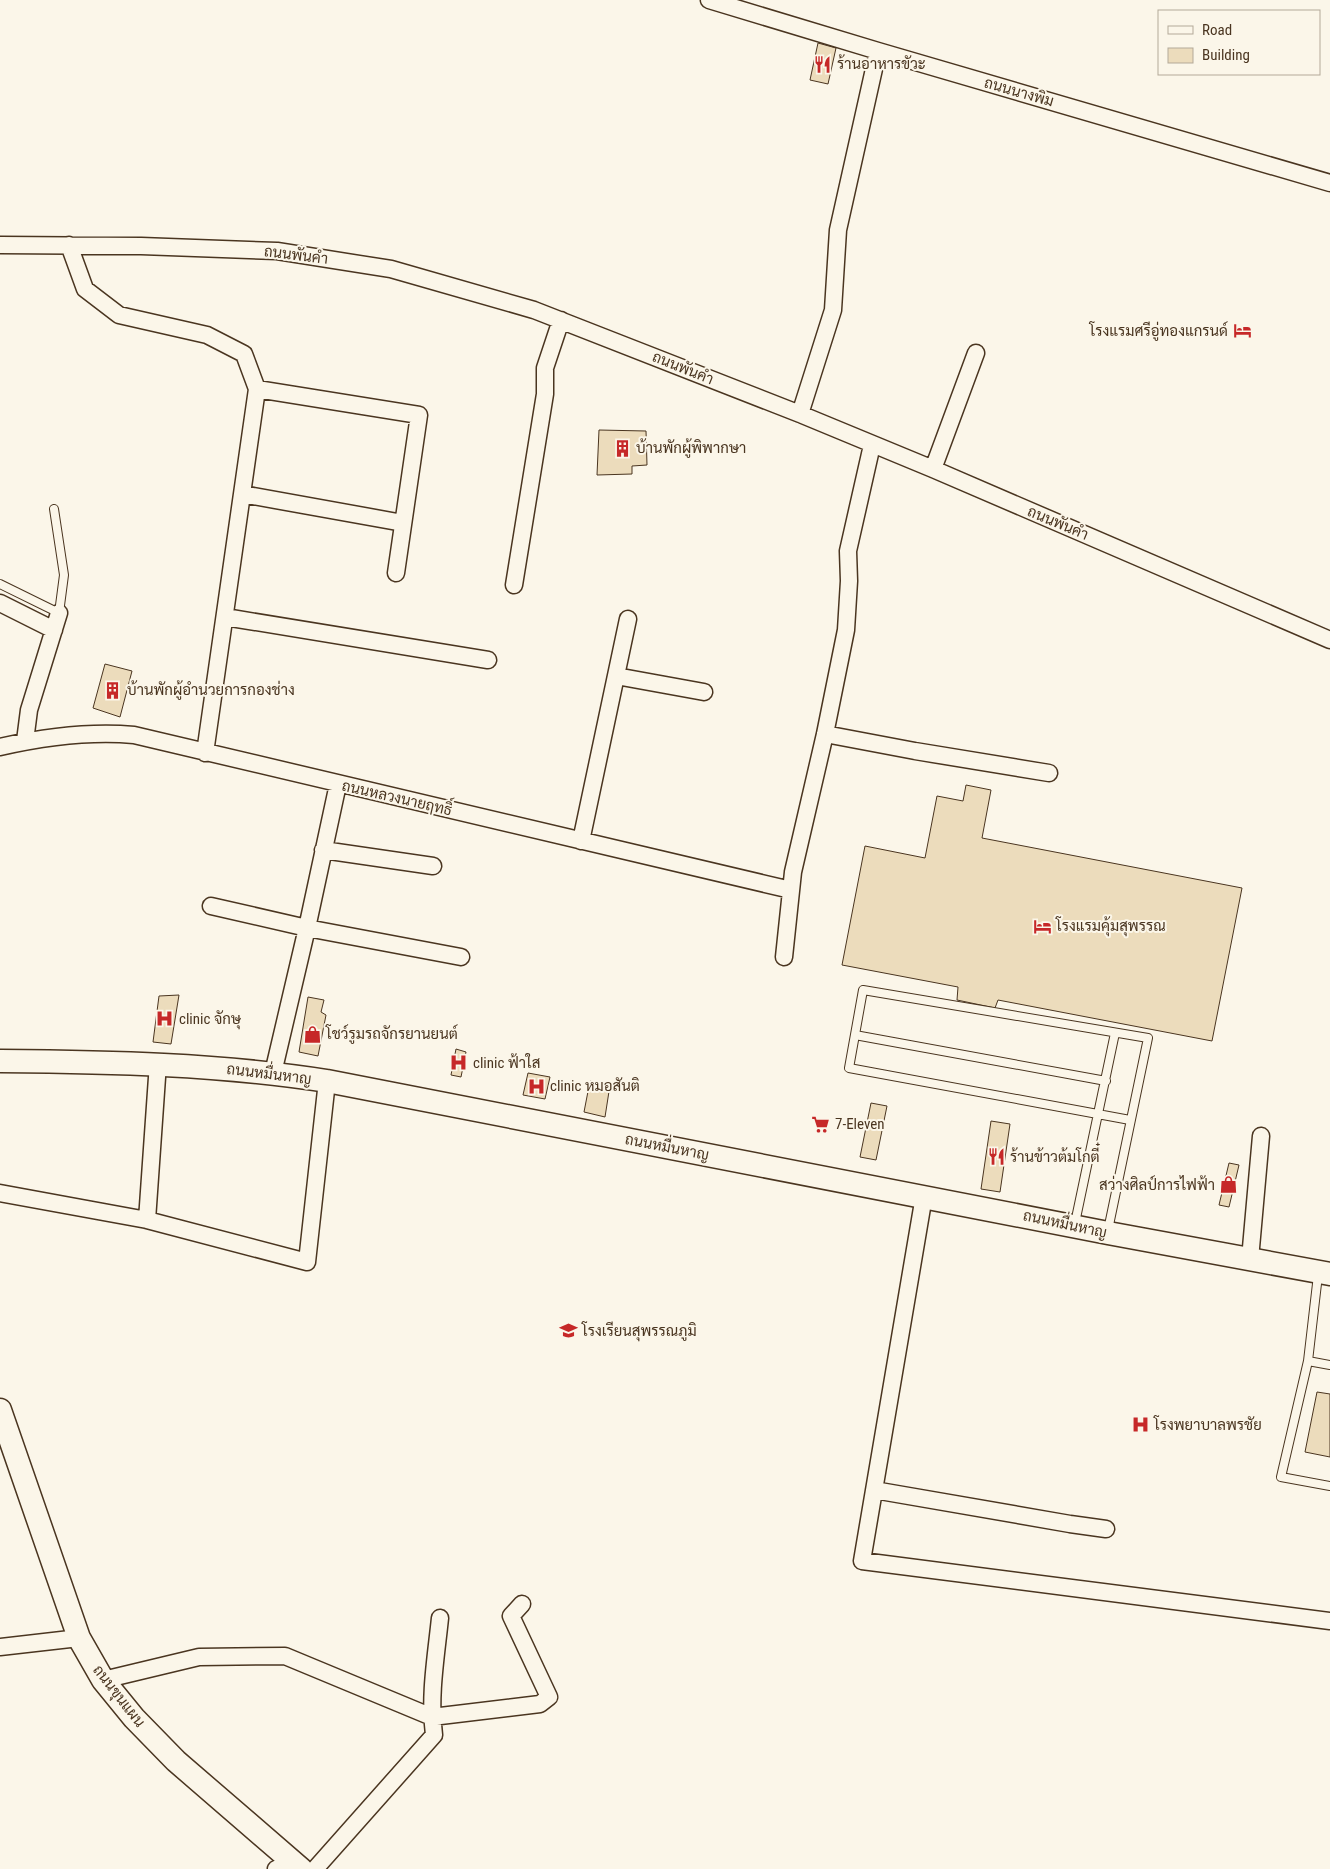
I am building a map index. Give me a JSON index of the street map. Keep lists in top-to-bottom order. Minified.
{"streets":{"main road":["ถนนหมื่นหาญ","ถนนขุนแผน"],"street":["ถนนนางพิม","ถนนพันคำ","ถนนหลวงนายฤทธิ์"]},"places":{"restaurant":["ร้านอาหารขัวะ","ร้านข้าวต้มโกตี๋"],"hotel":["โรงแรมศรีอู่ทองแกรนด์","โรงแรมคุ้มสุพรรณ"],"building":["บ้านพักผู้พิพากษา","บ้านพักผู้อำนวยการกองช่าง"],"hospital":["clinic จักษุ","clinic ฟ้าใส","clinic หมอสันติ","โรงพยาบาลพรชัย"],"shop":["โชว์รูมรถจักรยานยนต์","สว่างศิลป์การไฟฟ้า"],"supermarket":["7-Eleven"],"school or university":["โรงเรียนสุพรรณภูมิ"]},"legend":["Road","Building"]}
